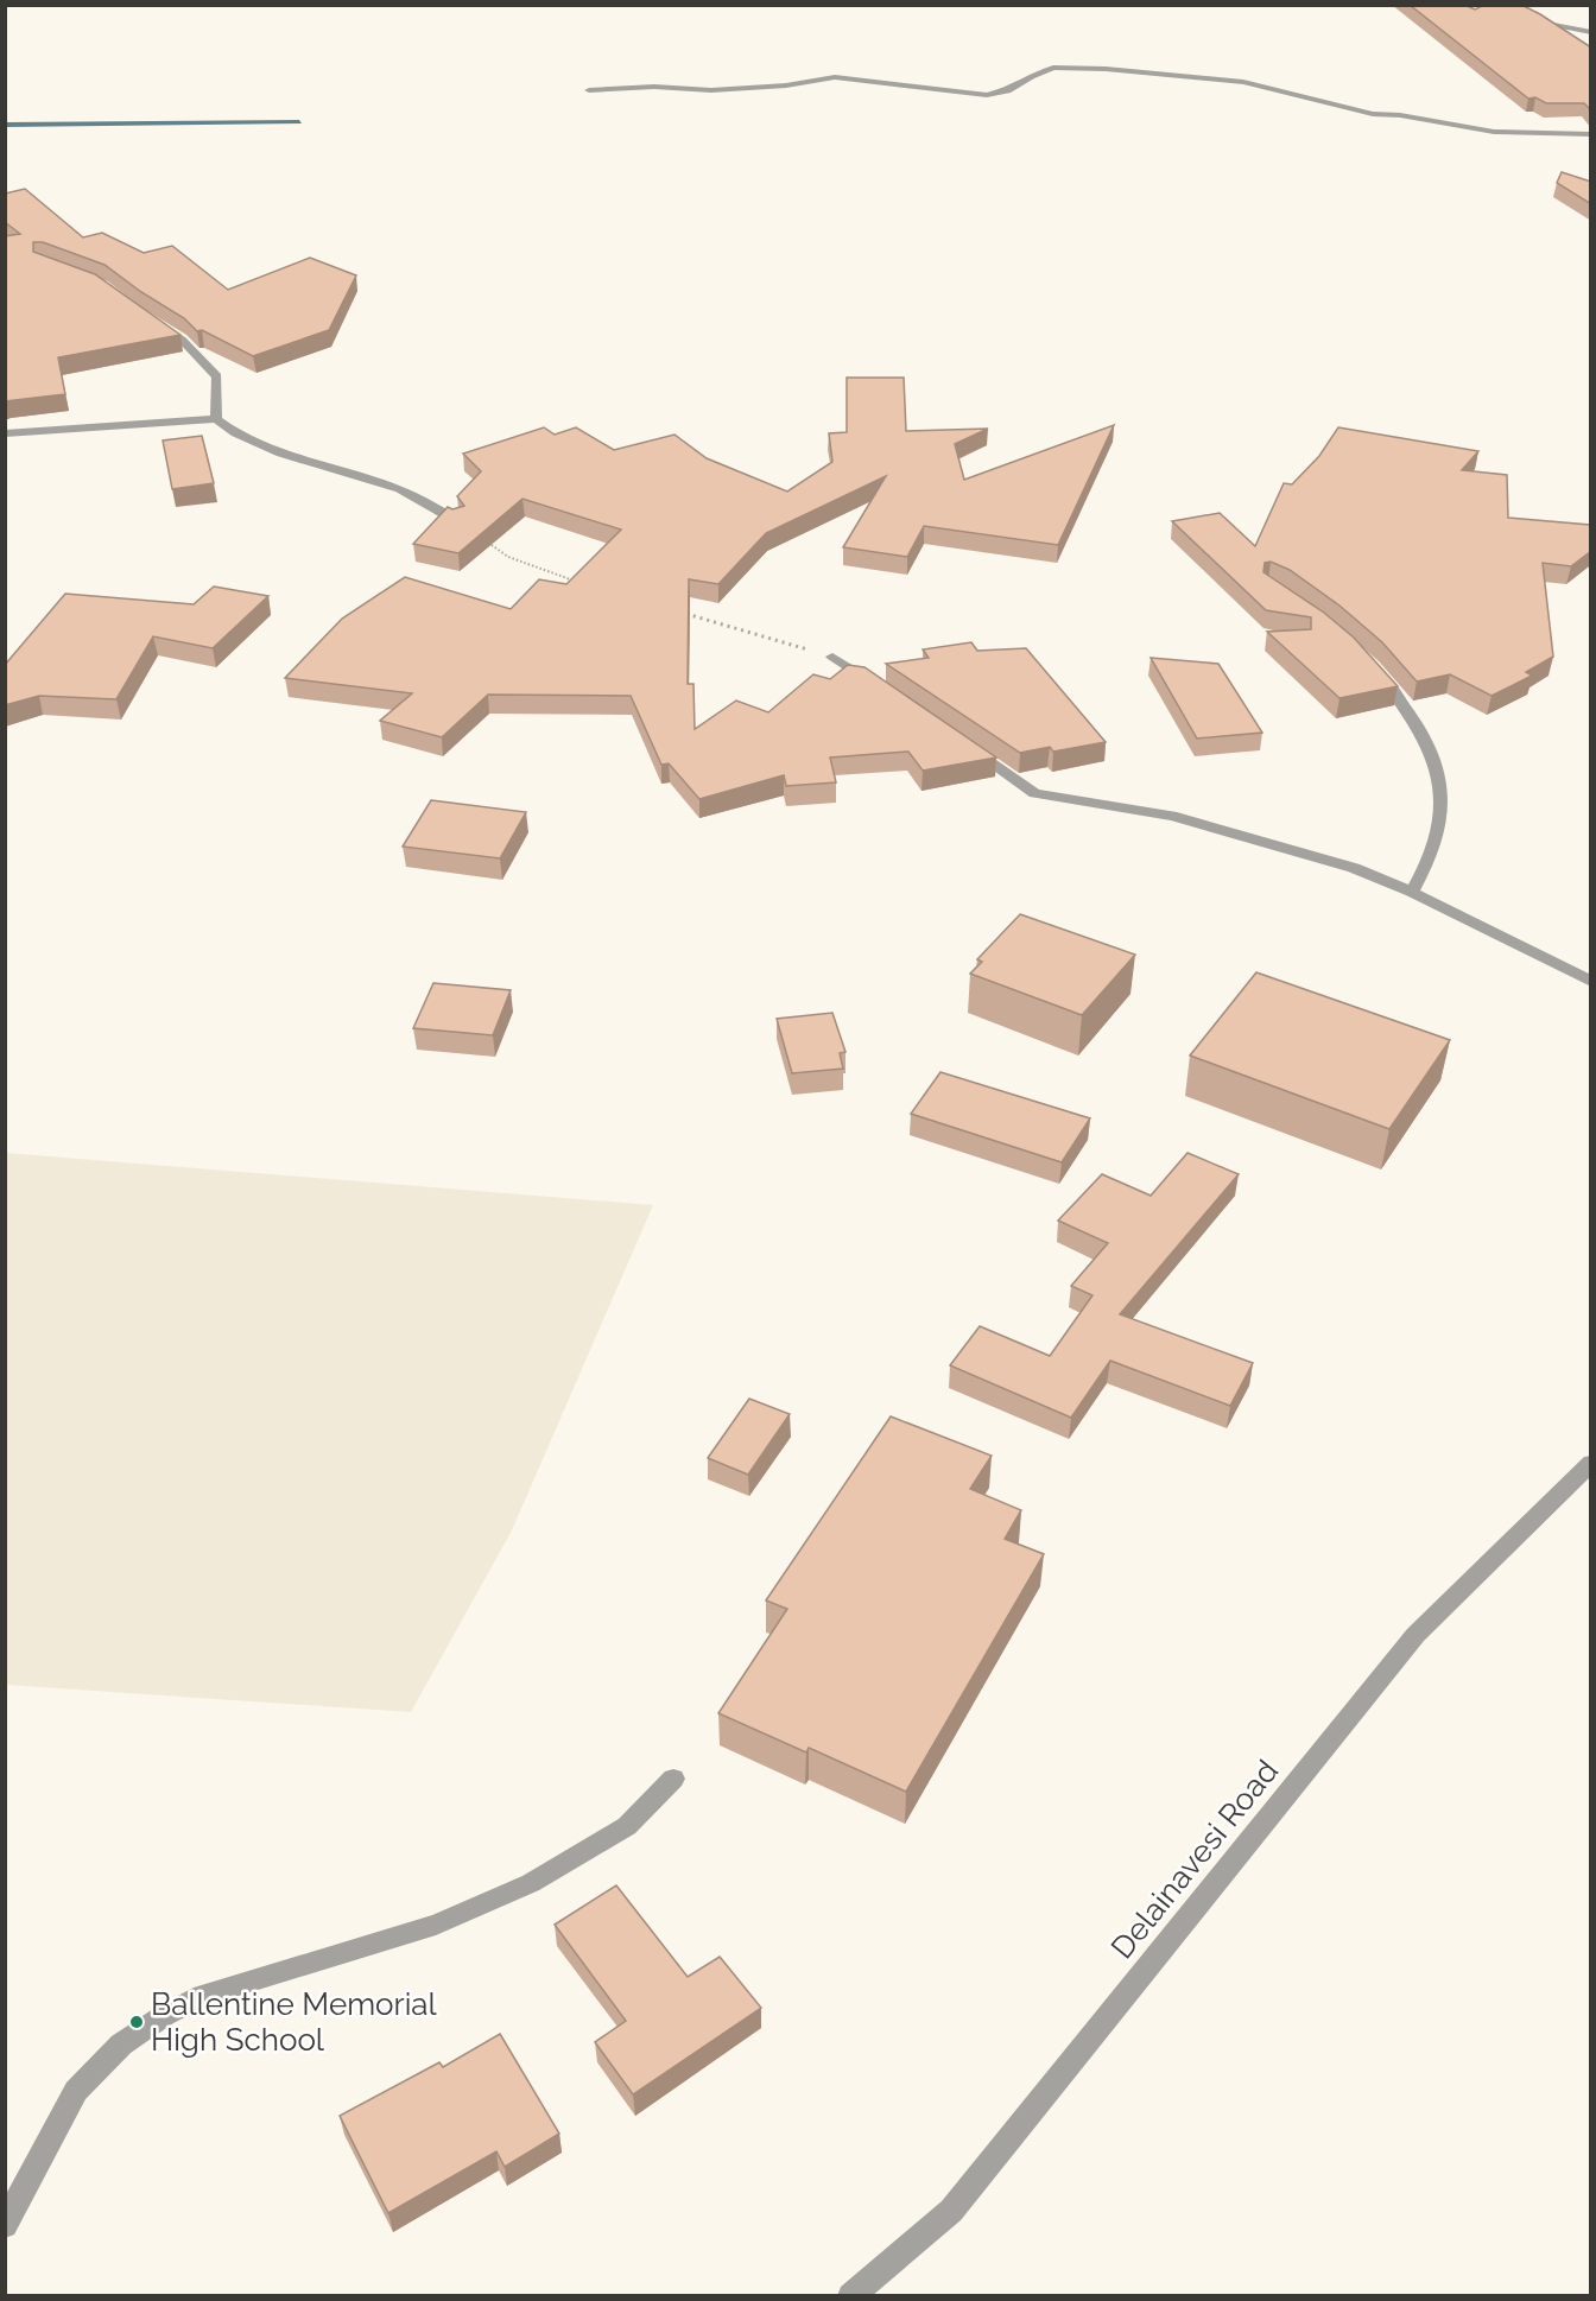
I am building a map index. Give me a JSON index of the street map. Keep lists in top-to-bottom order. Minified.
{"streets":{"street":["Delainavesi Road"]},"places":["Ballentine Memorial High School"]}
